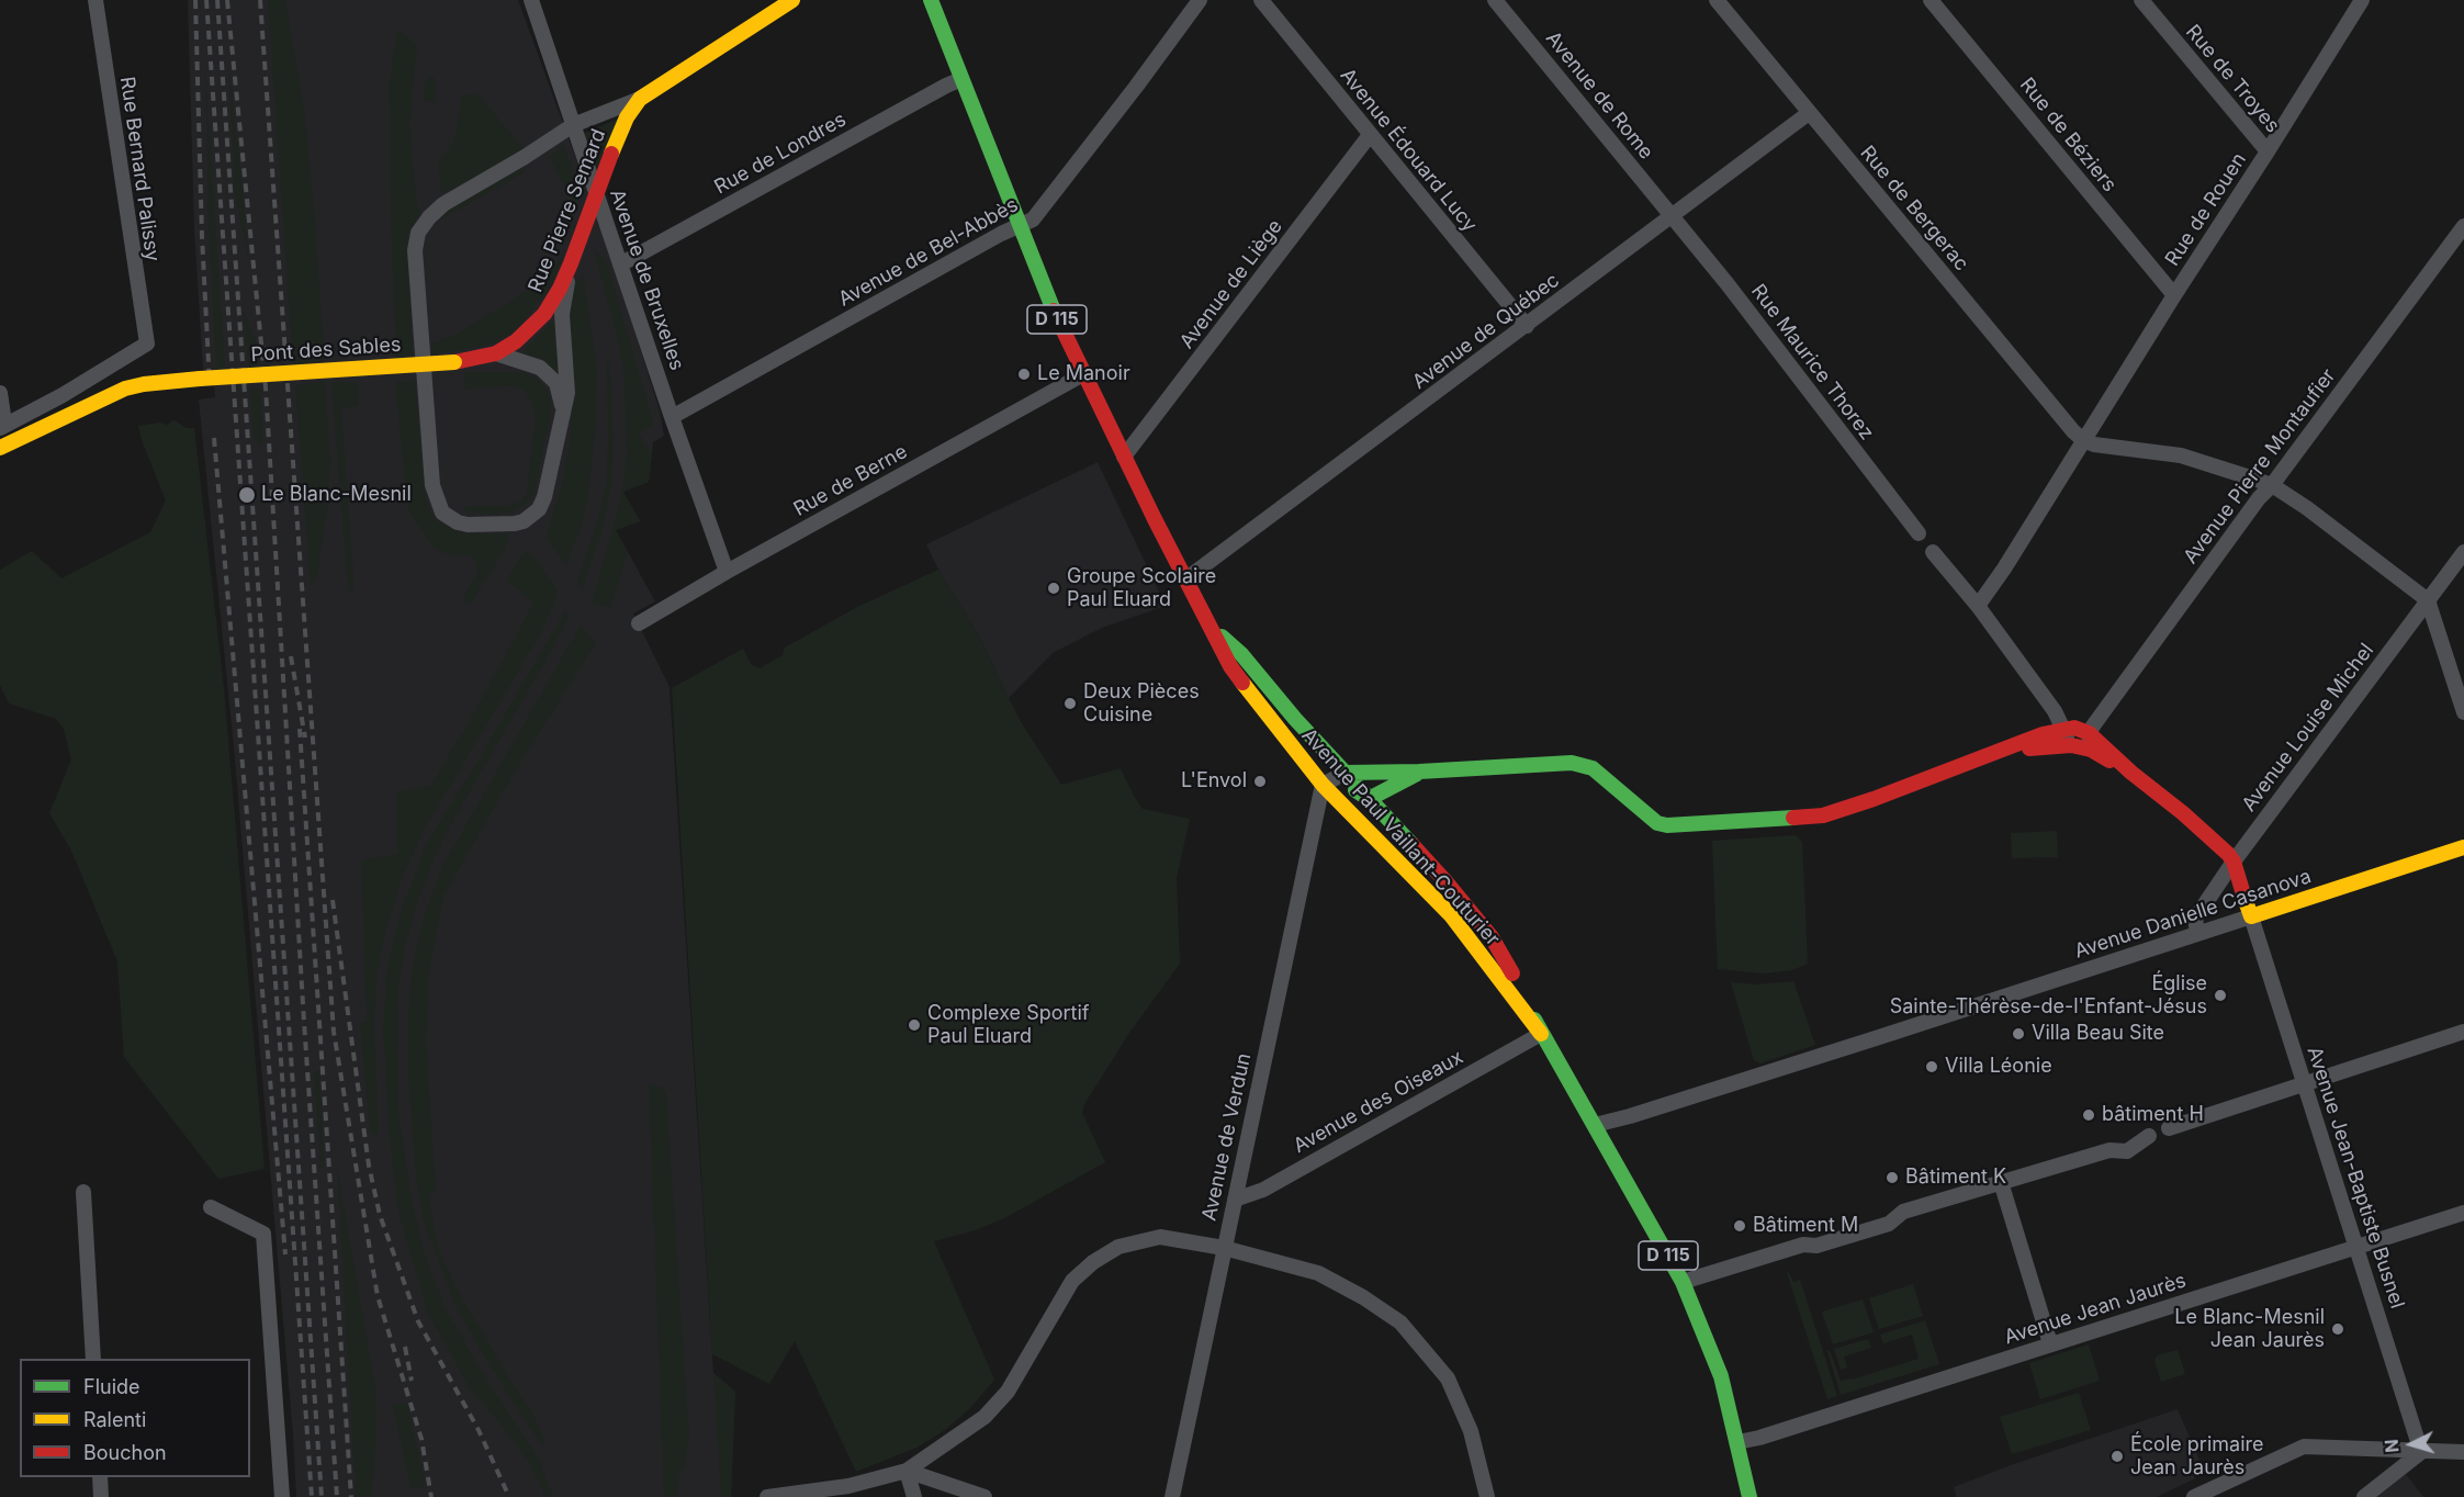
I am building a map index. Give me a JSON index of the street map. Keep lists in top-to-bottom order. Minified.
{"streets":{"main road":["Rue Pierre Semard","D 115","Pont des Sables","Avenue Paul Vaillant-Couturier","Avenue Danielle Casanova"],"street":["Rue de Troyes","Avenue de Rome","Rue de Béziers","Avenue Édouard Lucy","Rue de Londres","Rue Bernard Palissy","Rue de Bergerac","Rue de Rouen","Avenue de Bel-Abbès","Avenue de Bruxelles","Avenue de Liège","Avenue de Québec","Rue Maurice Thorez","Avenue Pierre Montaufier","Rue de Berne","Avenue Louise Michel","Avenue des Oiseaux","Avenue de Verdun","Avenue Jean-Baptiste Busnel","Avenue Jean Jaurès"]},"crossings":[["Rue de Troyes","Rue de Rouen"],["Avenue de Rome","Avenue de Québec"],["Avenue de Rome","Rue Maurice Thorez"],["Rue de Béziers","Rue de Rouen"],["Avenue Édouard Lucy","Avenue de Liège"],["Avenue Édouard Lucy","Avenue de Québec"],["Rue de Londres","Avenue de Bruxelles"],["Rue de Londres","Avenue Paul Vaillant-Couturier"],["Rue de Bergerac","Rue de Rouen"],["Rue de Bergerac","Avenue de Québec"],["Rue Pierre Semard","Avenue de Bruxelles"],["Rue Pierre Semard","Pont des Sables"],["Avenue de Bel-Abbès","Avenue de Bruxelles"],["Avenue de Bel-Abbès","Avenue Paul Vaillant-Couturier"],["Avenue de Bruxelles","Rue de Berne"],["Avenue de Liège","Avenue Paul Vaillant-Couturier"],["Avenue de Québec","Rue Maurice Thorez"],["Avenue de Québec","Avenue Paul Vaillant-Couturier"],["Rue de Berne","Avenue Paul Vaillant-Couturier"],["Avenue Louise Michel","Avenue Danielle Casanova"],["Avenue Paul Vaillant-Couturier","Avenue Danielle Casanova"],["Avenue Paul Vaillant-Couturier","Avenue des Oiseaux"],["Avenue Paul Vaillant-Couturier","Avenue de Verdun"],["Avenue Paul Vaillant-Couturier","Avenue Jean Jaurès"],["Avenue Danielle Casanova","Avenue Jean-Baptiste Busnel"],["Avenue des Oiseaux","Avenue de Verdun"],["Avenue Jean-Baptiste Busnel","Avenue Jean Jaurès"]],"places":["Le Manoir","Le Blanc-Mesnil","Groupe Scolaire Paul Eluard","Deux Pièces Cuisine","L'Envol","Église Sainte-Thérèse-de-l'Enfant-Jésus","Complexe Sportif Paul Eluard","Villa Beau Site","Villa Léonie","bâtiment H","Bâtiment K","Bâtiment M","Le Blanc-Mesnil Jean Jaurès","École primaire Jean Jaurès"],"legend":["Fluide","Ralenti","Bouchon"],"north":"left"}
